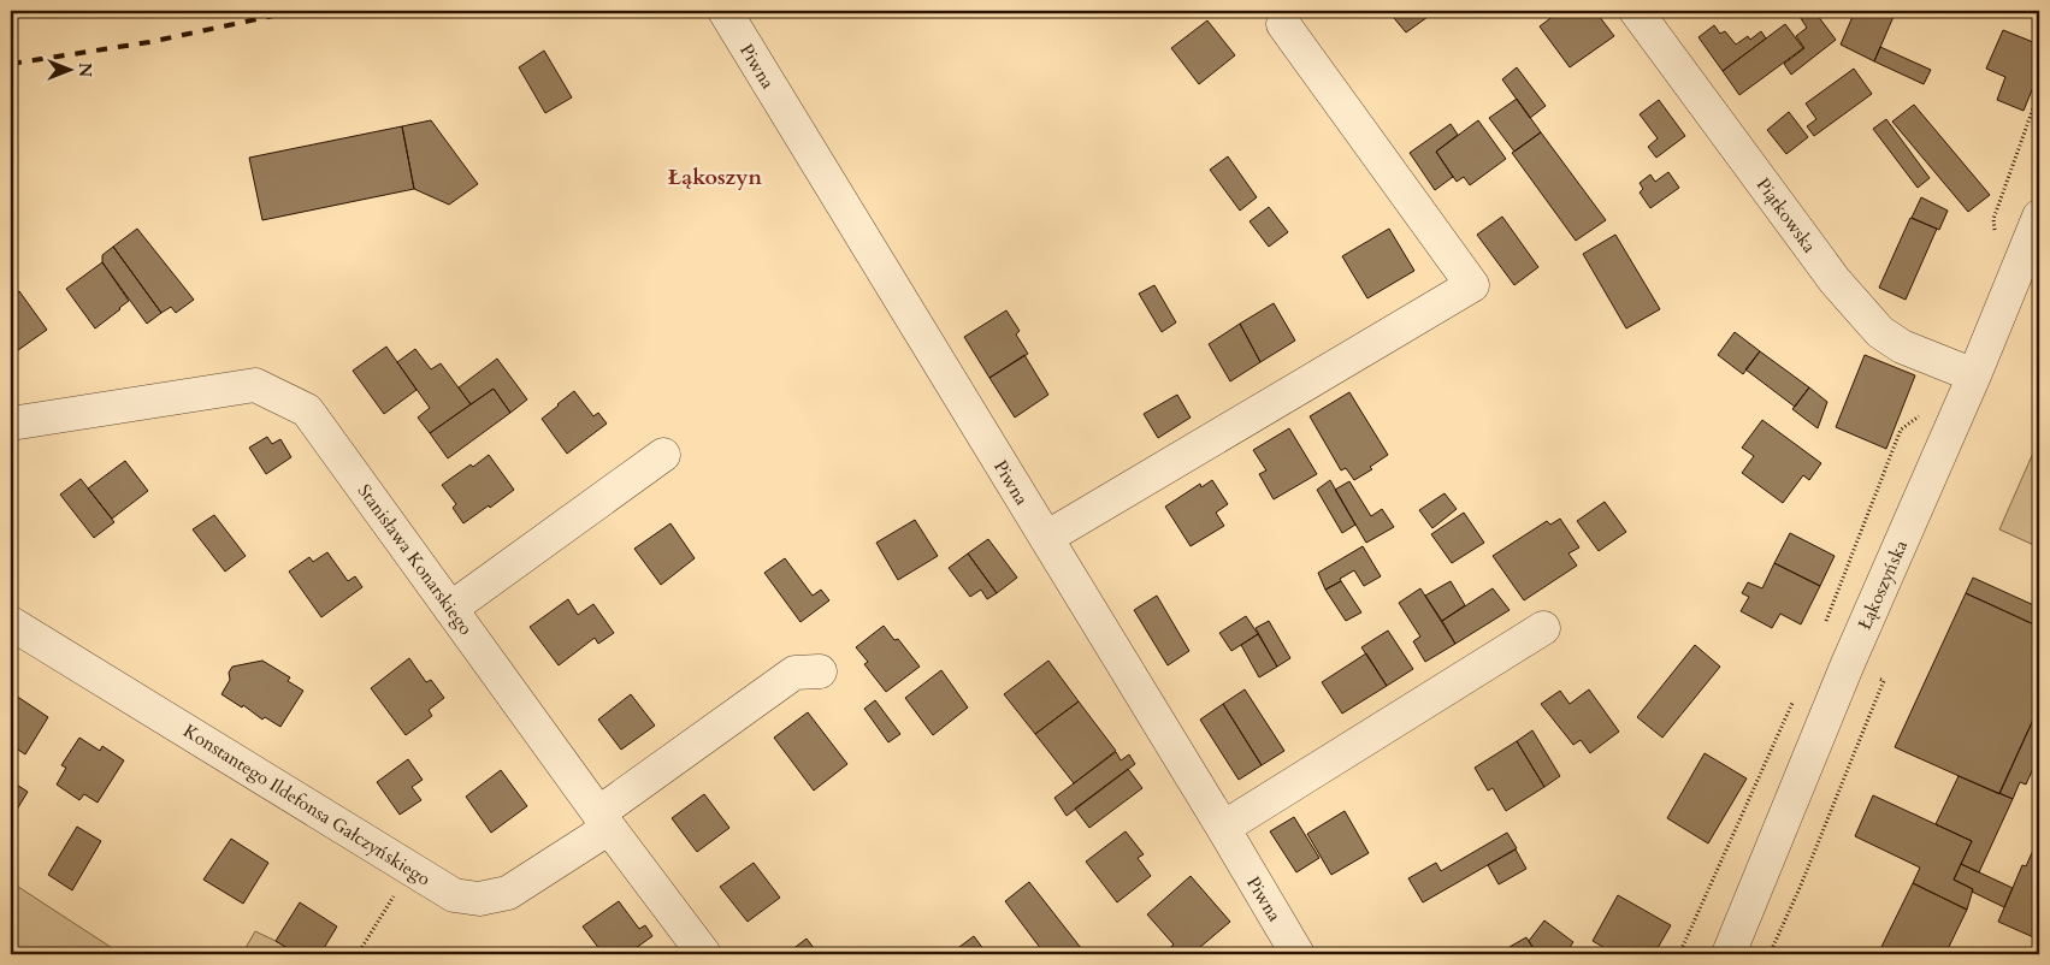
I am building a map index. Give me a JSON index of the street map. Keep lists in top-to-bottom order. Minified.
{"streets":{"street":["Piwna","Piątkowska","Stanisława Konarskiego","Łąkoszyńska","Konstantego Ildefonsa Gałczyńskiego"]},"crossings":[["Piątkowska","Łąkoszyńska"],["Stanisława Konarskiego","Konstantego Ildefonsa Gałczyńskiego"]],"districts":["Łąkoszyn"],"north":"right"}
